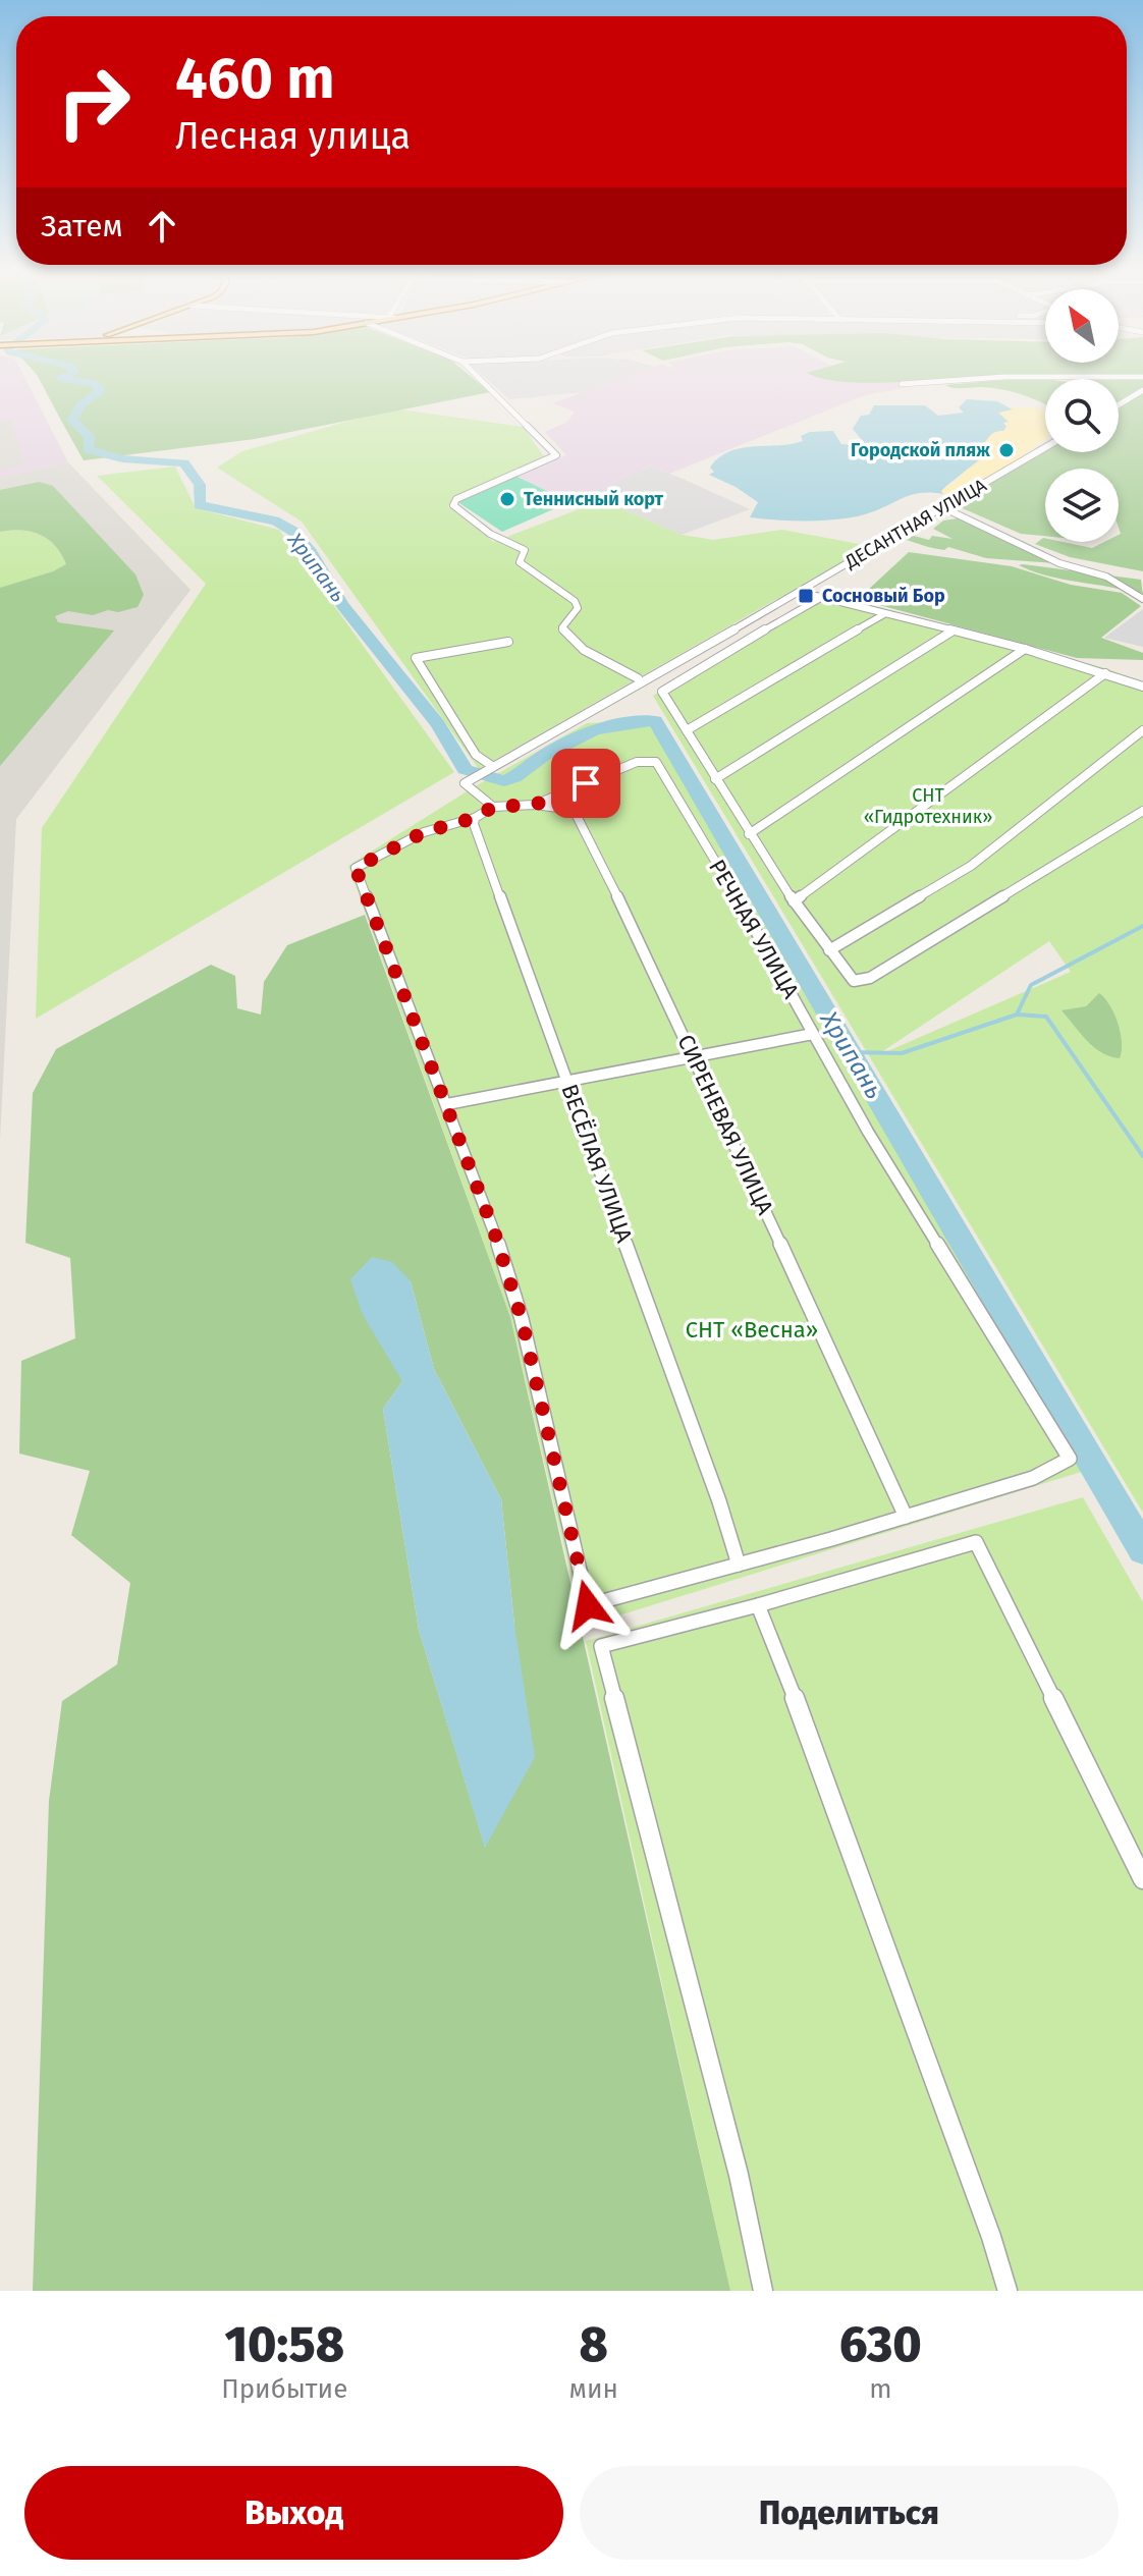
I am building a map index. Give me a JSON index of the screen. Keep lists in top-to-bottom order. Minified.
{"streets":{"street":["ДЕСАНТНАЯ УЛИЦА","РЕЧНАЯ УЛИЦА","СИРЕНЕВАЯ УЛИЦА","ВЕСЁЛАЯ УЛИЦА"]},"crossings":[["ДЕСАНТНАЯ УЛИЦА","СИРЕНЕВАЯ УЛИЦА"],["РЕЧНАЯ УЛИЦА","СИРЕНЕВАЯ УЛИЦА"]],"water":["Хрипань"],"parks":["СНТ «Гидротехник»","СНТ «Весна»"],"places":{"other":["Городской пляж","Теннисный корт"],"transit":["Сосновый Бор"]},"north":"top left","page":{"turn":["460 m","Лесная улица"],"then":"Затем","eta":["10:58","Прибытие","8","мин","630","m"],"buttons":["Выход","Поделиться"]}}
